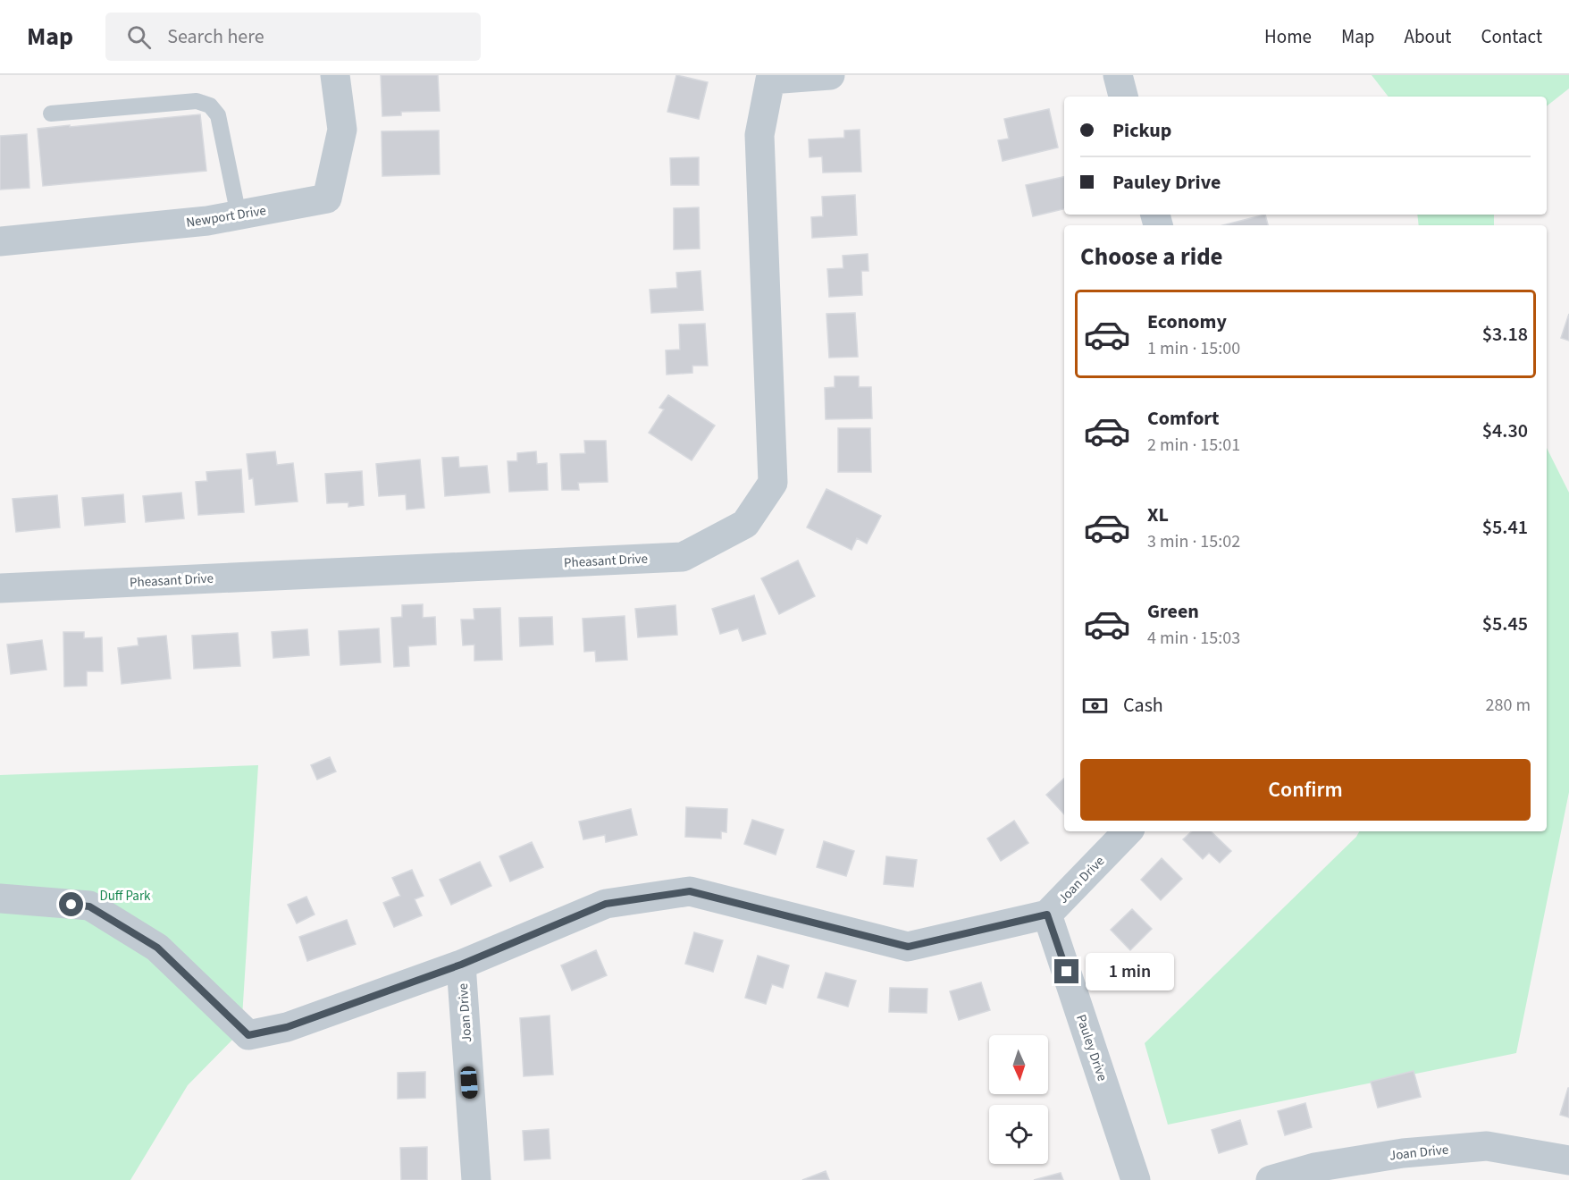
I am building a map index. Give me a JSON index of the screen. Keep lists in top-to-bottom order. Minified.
{"streets":{"street":["Newport Drive","Pheasant Drive","Joan Drive","Pauley Drive"]},"crossings":[["Joan Drive","Pauley Drive"]],"parks":["Duff Park"],"north":"bottom","page":{"header":"Map","search":"Search here","nav":["Home","Map","About","Contact"],"banner":["Pickup","Pauley Drive"],"heading":"Choose a ride","list":[{"name":"Economy","note":"1 min · 15:00","value":"$3.18"},{"name":"Comfort","note":"2 min · 15:01","value":"$4.30"},{"name":"XL","note":"3 min · 15:02","value":"$5.41"},{"name":"Green","note":"4 min · 15:03","value":"$5.45"}],"pay":["Cash","280 m"],"buttons":"Confirm","bubble":"1 min"}}
